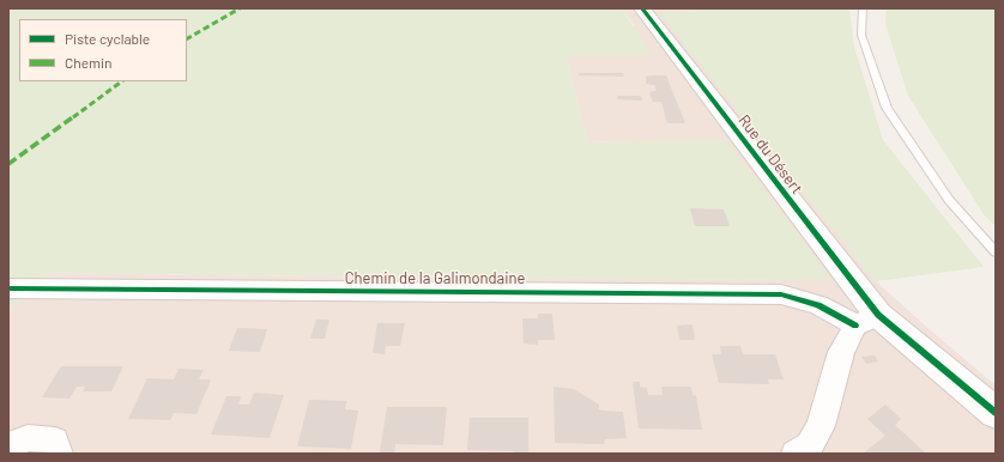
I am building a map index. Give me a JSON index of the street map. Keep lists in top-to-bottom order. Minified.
{"streets":{"street":["Rue du Désert","Chemin de la Galimondaine"]},"crossings":[["Rue du Désert","Chemin de la Galimondaine"]],"legend":["Piste cyclable","Chemin"]}
